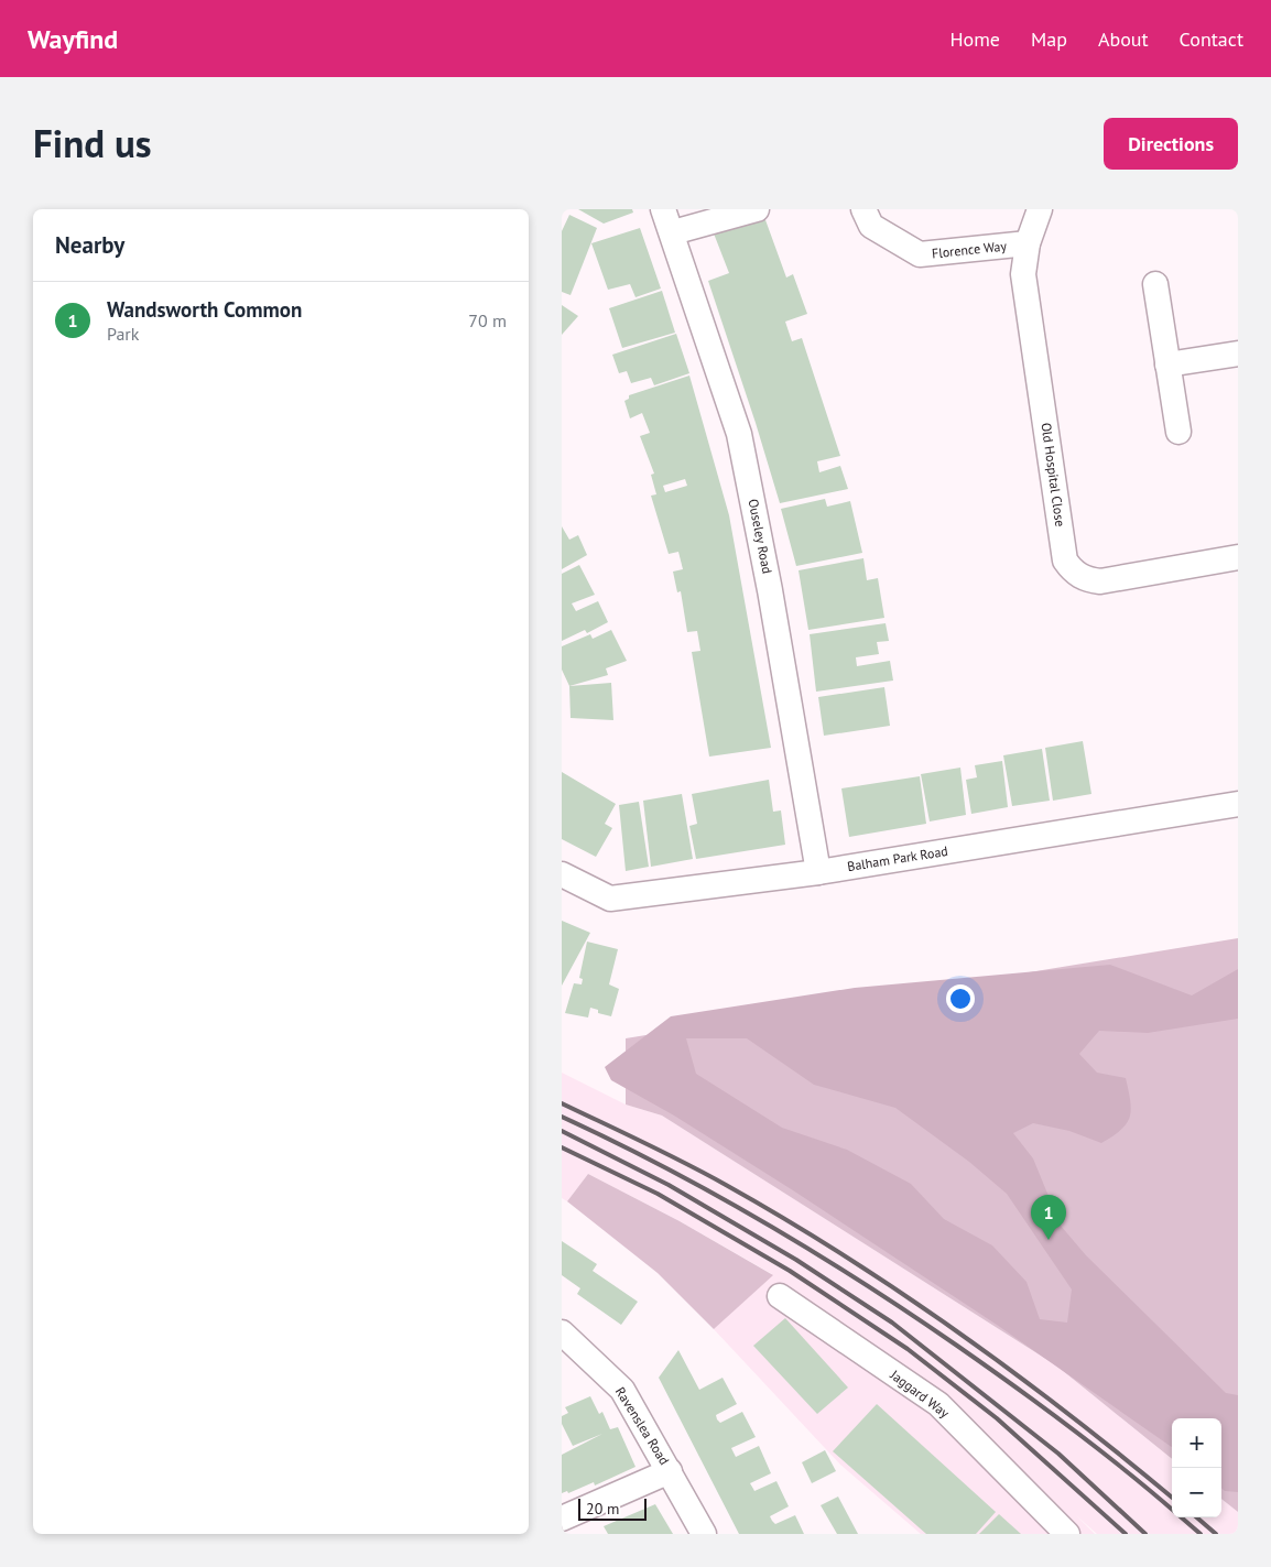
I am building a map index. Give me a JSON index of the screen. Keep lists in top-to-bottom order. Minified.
{"streets":{"street":["Florence Way","Old Hospital Close","Ouseley Road","Balham Park Road","Jaggard Way","Ravenslea Road"]},"crossings":[["Florence Way","Old Hospital Close"],["Ouseley Road","Balham Park Road"]],"scale_bar":"20 m","page":{"header":"Wayfind","nav":["Home","Map","About","Contact"],"title":"Find us","buttons":"Directions","heading":"Nearby","list":[{"mark":"1","name":"Wandsworth Common","note":"Park","value":"70 m"}],"pins":"1","map_buttons":["+","−"],"scale":"20 m"}}
